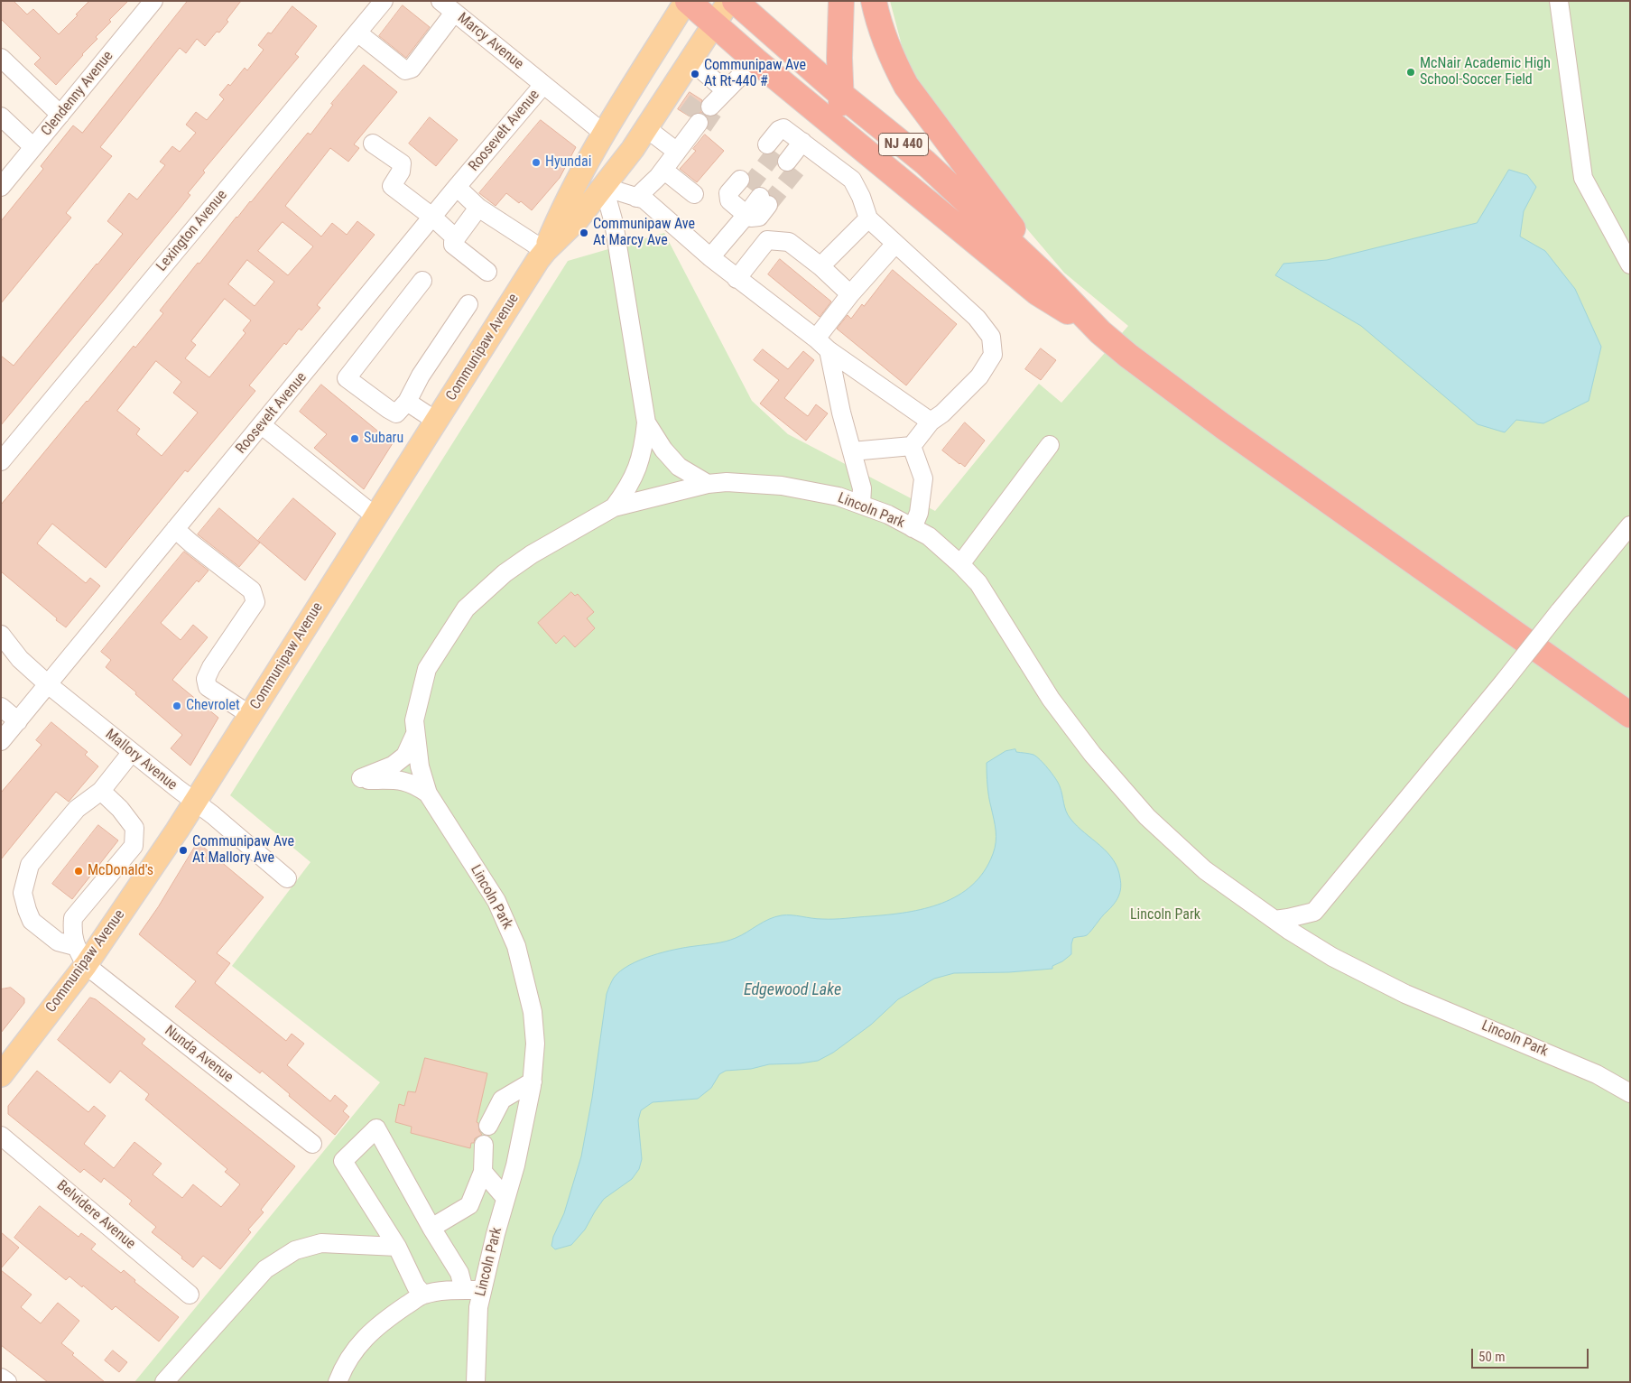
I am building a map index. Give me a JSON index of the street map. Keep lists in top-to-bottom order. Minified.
{"streets":{"highway":["NJ 440"],"main road":["Communipaw Avenue"],"street":["Marcy Avenue","Clendenny Avenue","Roosevelt Avenue","Lexington Avenue","Lincoln Park","Mallory Avenue","Nunda Avenue","Belvidere Avenue"]},"crossings":[["Marcy Avenue","Roosevelt Avenue"],["Marcy Avenue","Communipaw Avenue"],["Roosevelt Avenue","Mallory Avenue"],["Communipaw Avenue","Lincoln Park"],["Communipaw Avenue","Mallory Avenue"],["Communipaw Avenue","Nunda Avenue"]],"water":["Edgewood Lake"],"parks":["Lincoln Park"],"places":["McNair Academic High School-Soccer Field","Communipaw Ave At Rt-440 #","Hyundai","Communipaw Ave At Marcy Ave","Subaru","Chevrolet","Communipaw Ave At Mallory Ave","McDonald's"],"scale_bar":"50 m"}
